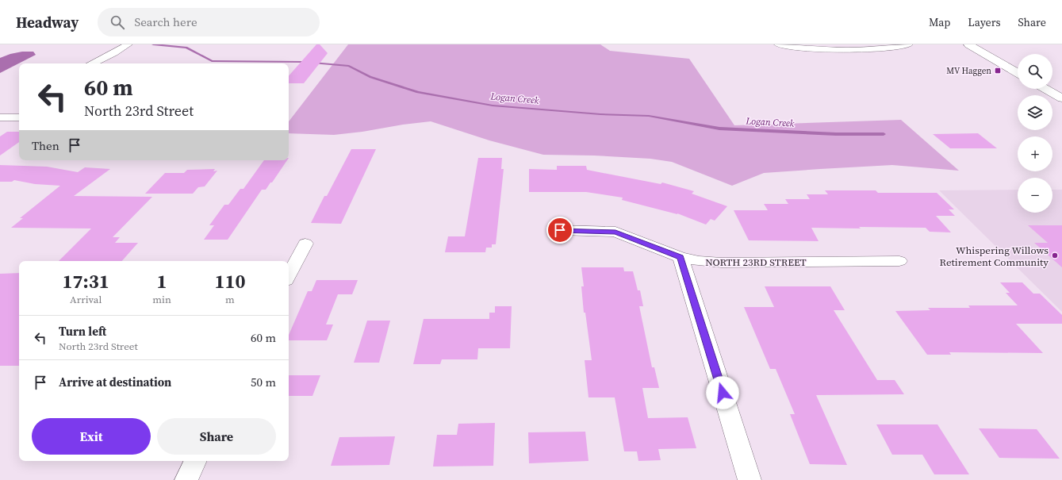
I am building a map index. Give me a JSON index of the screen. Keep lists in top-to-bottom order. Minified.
{"streets":{"street":["NORTH 23RD STREET"]},"water":["Logan Creek"],"places":{"transit":["MV Haggen"],"other":["Whispering Willows Retirement Community"]},"page":{"header":"Headway","search":"Search here","nav":["Map","Layers","Share"],"map_buttons":["+","−"],"turn":["60 m","North 23rd Street"],"then":"Then","eta":["17:31","Arrival","1","min","110","m"],"list":[{"name":"Turn left","note":"North 23rd Street","value":"60 m"},{"name":"Arrive at destination","value":"50 m"}],"buttons":["Exit","Share"]}}
